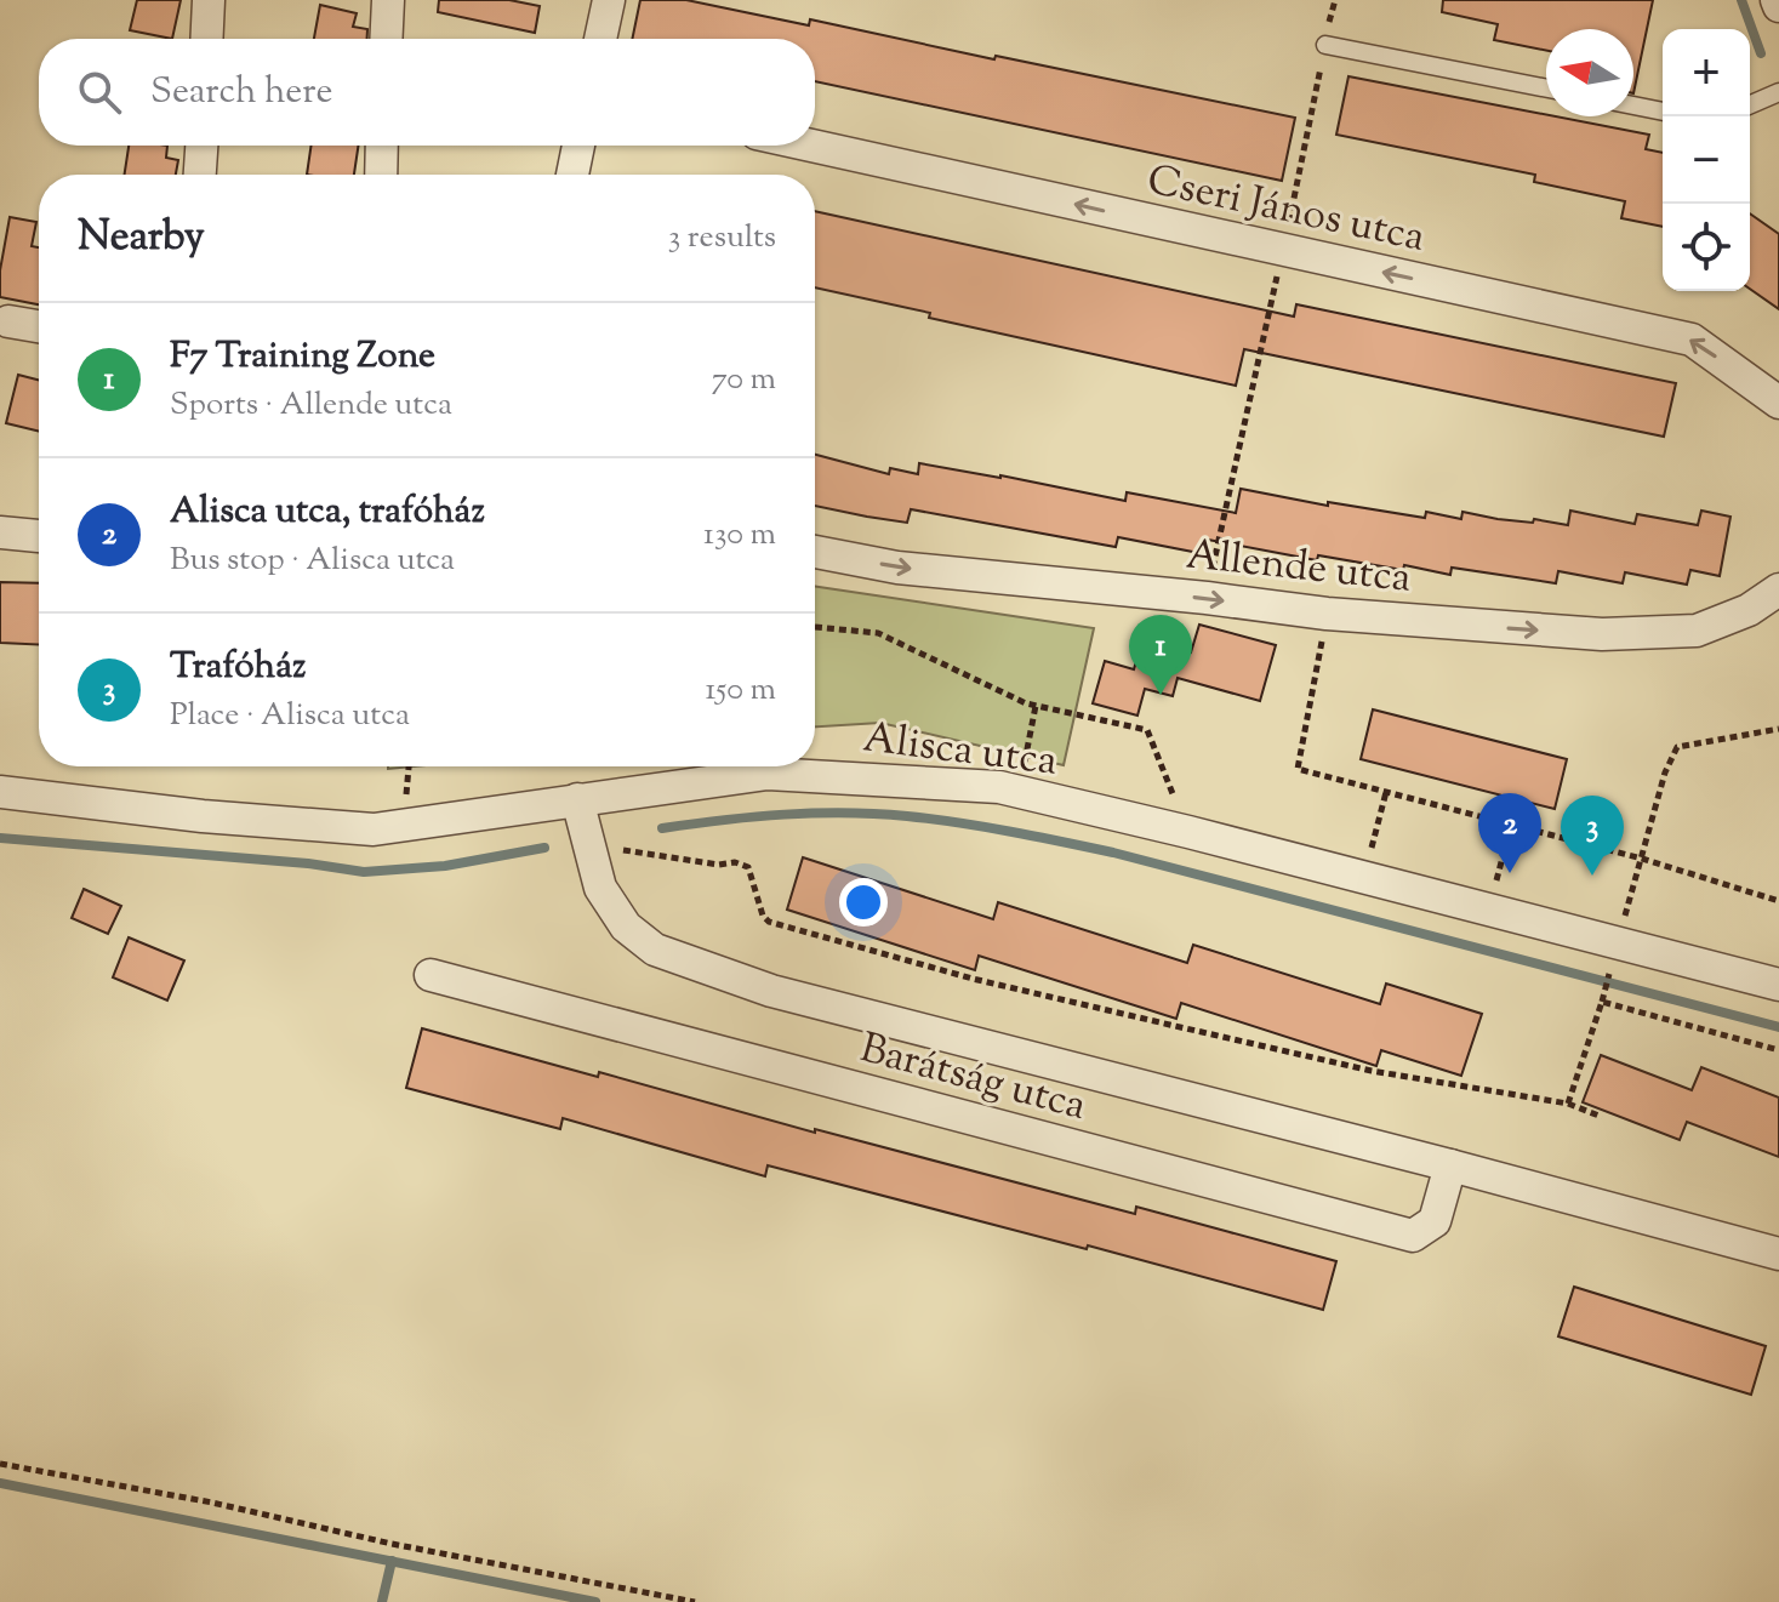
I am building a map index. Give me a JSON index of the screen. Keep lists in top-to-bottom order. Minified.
{"streets":{"street":["Cseri János utca","Allende utca","Alisca utca","Barátság utca"]},"crossings":[["Alisca utca","Barátság utca"]],"one_way":["Cseri János utca","Allende utca"],"north":"left","page":{"map_buttons":["+","−"],"search":"Search here","heading":["Nearby","3 results"],"list":[{"mark":"1","name":"F7 Training Zone","note":"Sports · Allende utca","value":"70 m"},{"mark":"2","name":"Alisca utca, trafóház","note":"Bus stop · Alisca utca","value":"130 m"},{"mark":"3","name":"Trafóház","note":"Place · Alisca utca","value":"150 m"}],"pins":["1","2","3"]}}
